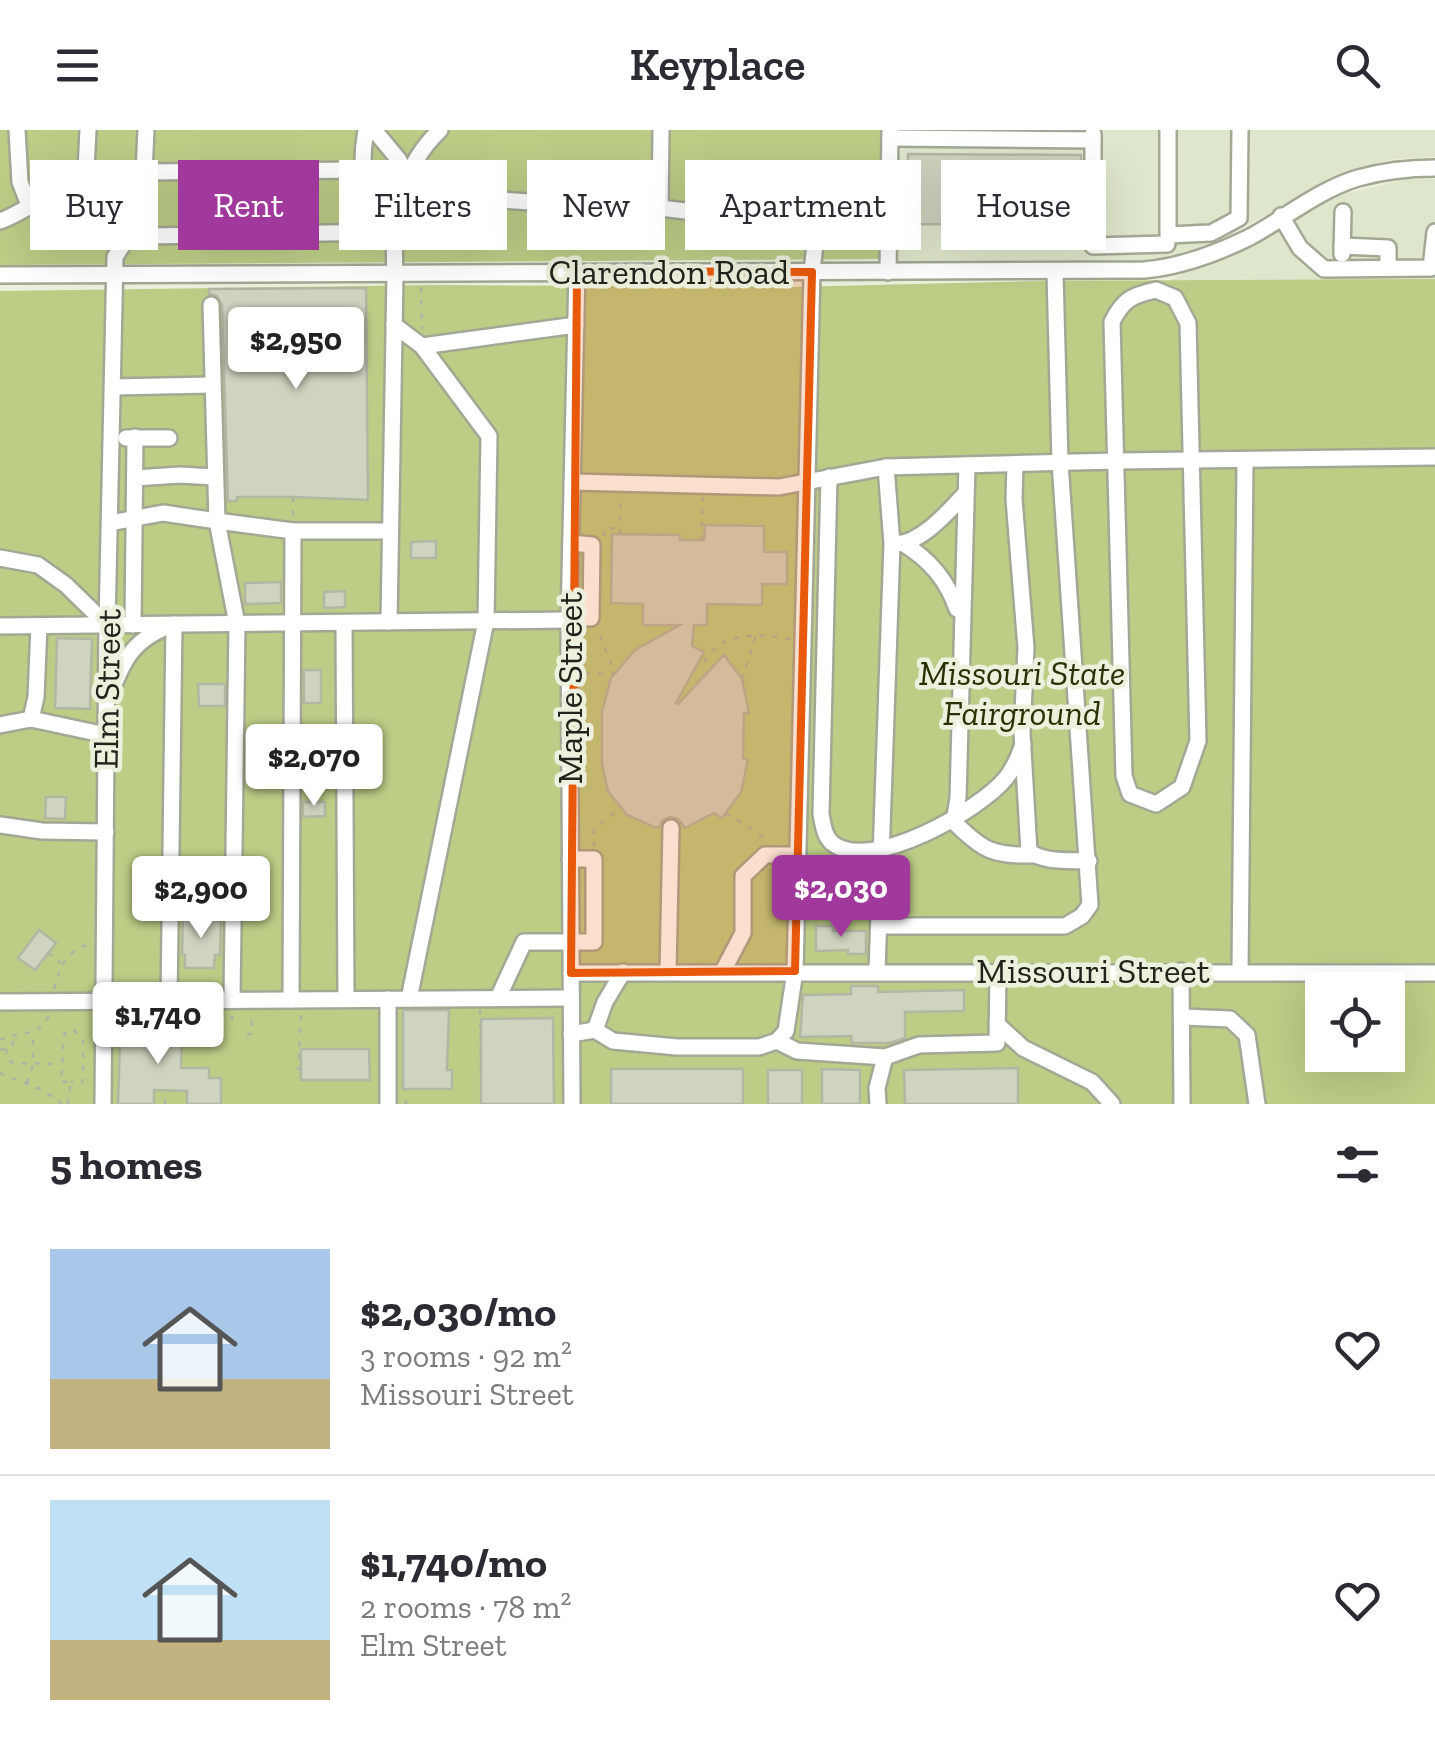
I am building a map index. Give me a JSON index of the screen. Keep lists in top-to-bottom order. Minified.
{"streets":{"street":["Clarendon Road","Maple Street","Elm Street","Missouri Street"]},"crossings":[["Clarendon Road","Maple Street"],["Clarendon Road","Elm Street"],["Maple Street","Missouri Street"]],"parks":["Missouri State Fairground"],"page":{"header":"Keyplace","chip":["Buy","Rent","Filters","New","Apartment","House"],"price":["$2,950","$2,070","$2,030","$2,900","$1,740"],"heading":"5 homes","list":[{"name":"$2,030/mo","note":"3 rooms · 92 m² · Missouri Street"},{"name":"$1,740/mo","note":"2 rooms · 78 m² · Elm Street"}]}}
